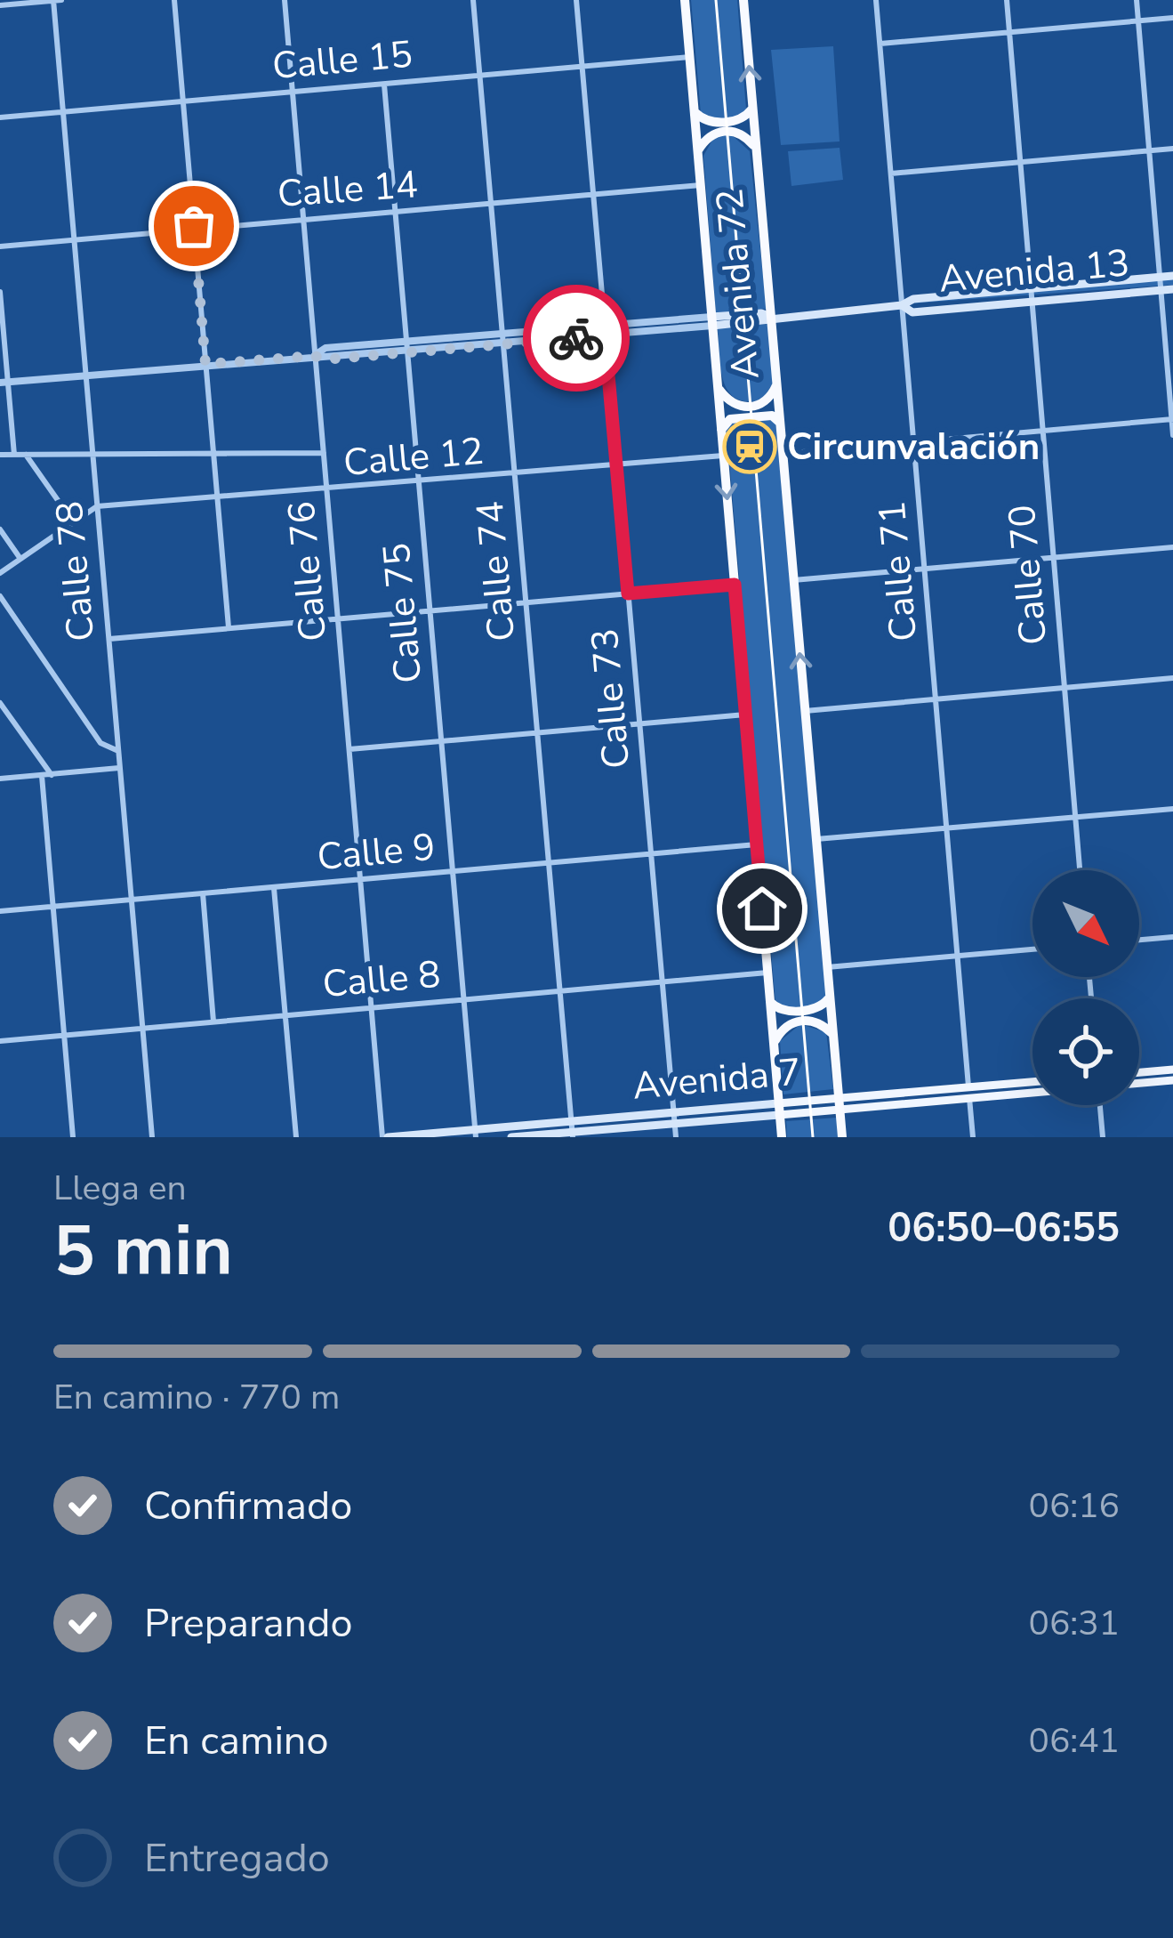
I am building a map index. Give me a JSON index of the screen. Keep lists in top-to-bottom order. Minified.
{"streets":{"highway":["Avenida 72"],"main road":["Avenida 13","Avenida 7"],"street":["Calle 15","Calle 14","Calle 12","Calle 78","Calle 76","Calle 74","Calle 71","Calle 70","Calle 75","Calle 73","Calle 9","Calle 8"]},"crossings":[["Calle 15","Avenida 72"],["Calle 15","Calle 78"],["Calle 15","Calle 76"],["Calle 15","Calle 74"],["Calle 15","Calle 75"],["Calle 15","Calle 73"],["Calle 14","Avenida 72"],["Calle 14","Calle 78"],["Calle 14","Calle 76"],["Calle 14","Calle 74"],["Calle 14","Calle 75"],["Calle 14","Calle 73"],["Avenida 13","Avenida 72"],["Avenida 13","Calle 78"],["Avenida 13","Calle 76"],["Avenida 13","Calle 74"],["Avenida 13","Calle 71"],["Avenida 13","Calle 70"],["Avenida 13","Calle 75"],["Avenida 13","Calle 73"],["Avenida 72","Calle 12"],["Avenida 72","Calle 9"],["Avenida 72","Calle 8"],["Avenida 72","Avenida 7"],["Calle 12","Calle 78"],["Calle 12","Calle 76"],["Calle 12","Calle 74"],["Calle 12","Calle 75"],["Calle 12","Calle 73"],["Calle 78","Calle 9"],["Calle 78","Calle 8"],["Calle 76","Calle 9"],["Calle 76","Calle 8"],["Calle 76","Avenida 7"],["Calle 74","Calle 9"],["Calle 74","Calle 8"],["Calle 74","Avenida 7"],["Calle 71","Avenida 7"],["Calle 75","Calle 9"],["Calle 75","Calle 8"],["Calle 75","Avenida 7"],["Calle 73","Calle 9"],["Calle 73","Calle 8"],["Calle 73","Avenida 7"]],"places":{"station":["Circunvalación"]},"north":"bottom right","page":{"heading":["5 min","Llega en","06:50–06:55"],"bar":"En camino · 770 m","list":[["Confirmado","06:16"],["Preparando","06:31"],["En camino","06:41"],"Entregado"]}}
